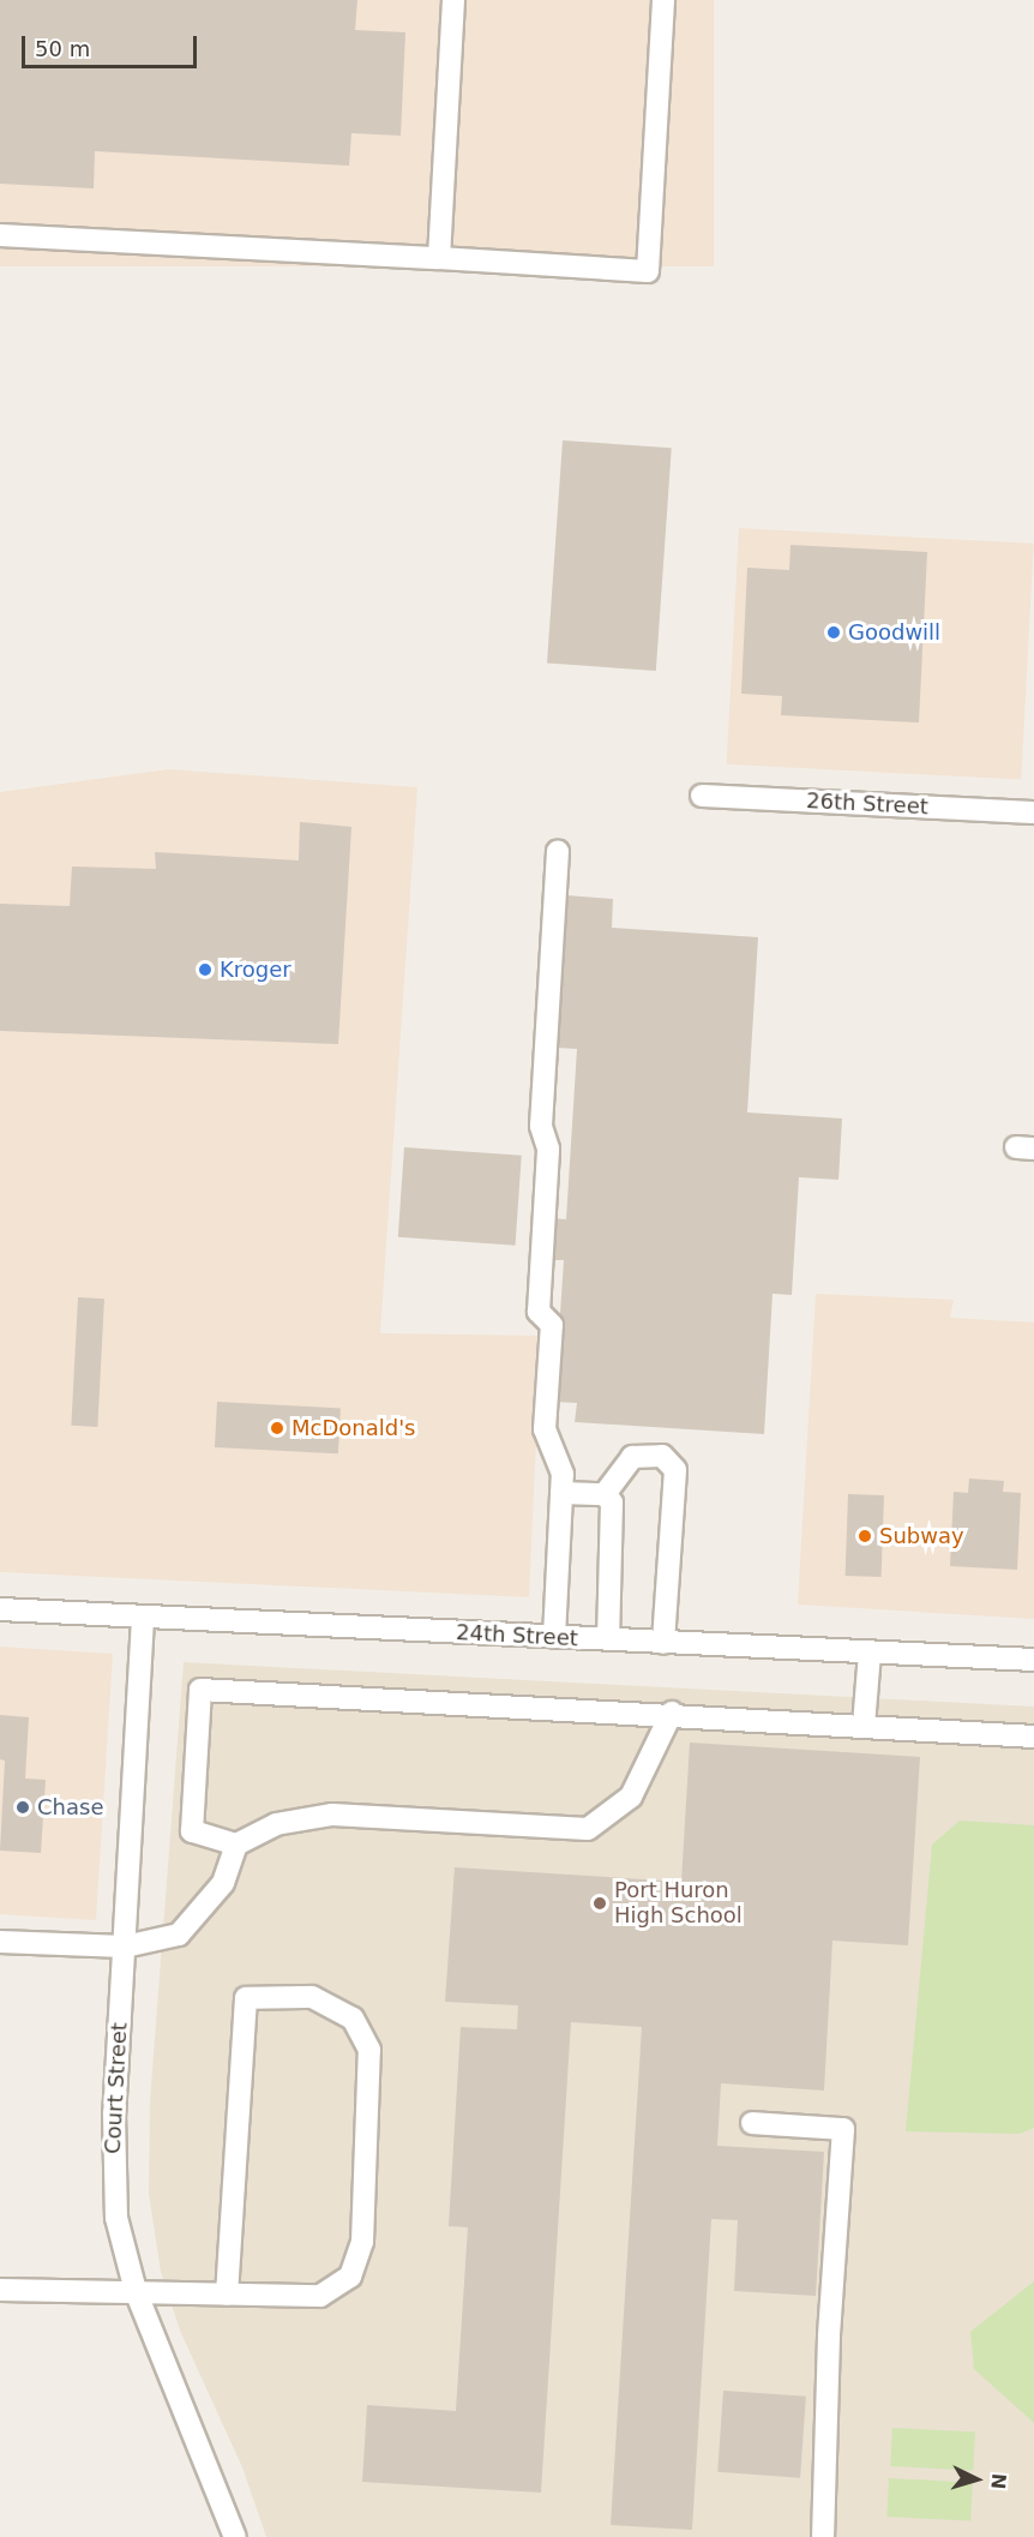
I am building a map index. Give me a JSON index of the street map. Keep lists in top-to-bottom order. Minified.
{"streets":{"street":["26th Street","24th Street","Court Street"]},"crossings":[["24th Street","Court Street"]],"places":["Goodwill","Kroger","McDonald's","Subway","Chase","Port Huron High School"],"scale_bar":"50 m","north":"right"}
